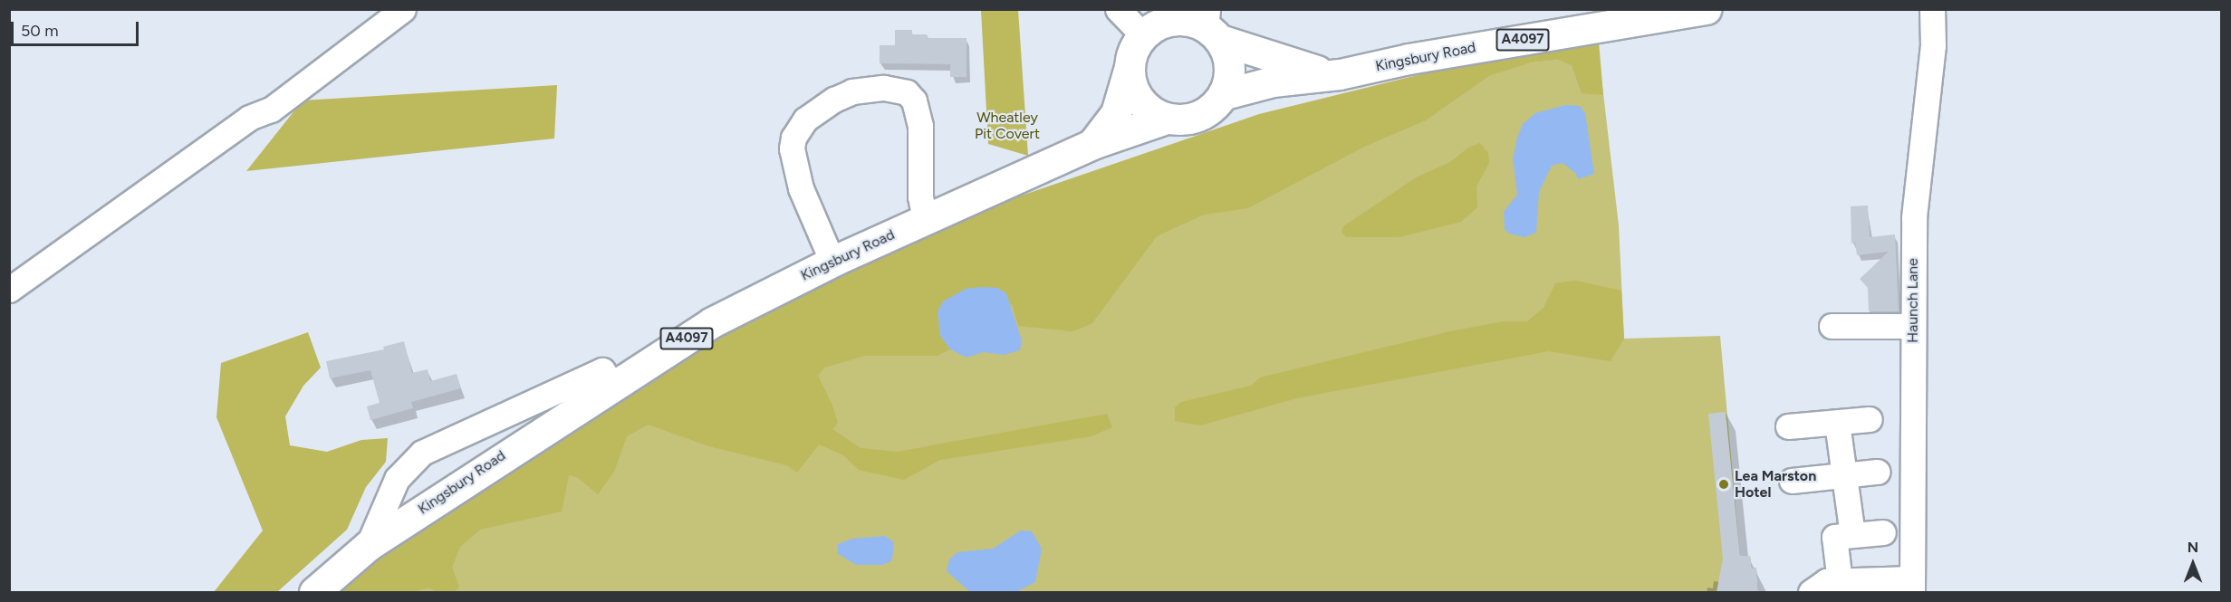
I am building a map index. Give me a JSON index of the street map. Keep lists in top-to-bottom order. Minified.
{"streets":{"main road":["A4097","Kingsbury Road"],"street":["Haunch Lane"]},"parks":["Wheatley Pit Covert"],"places":["Lea Marston Hotel"],"scale_bar":"50 m","north":"top"}
